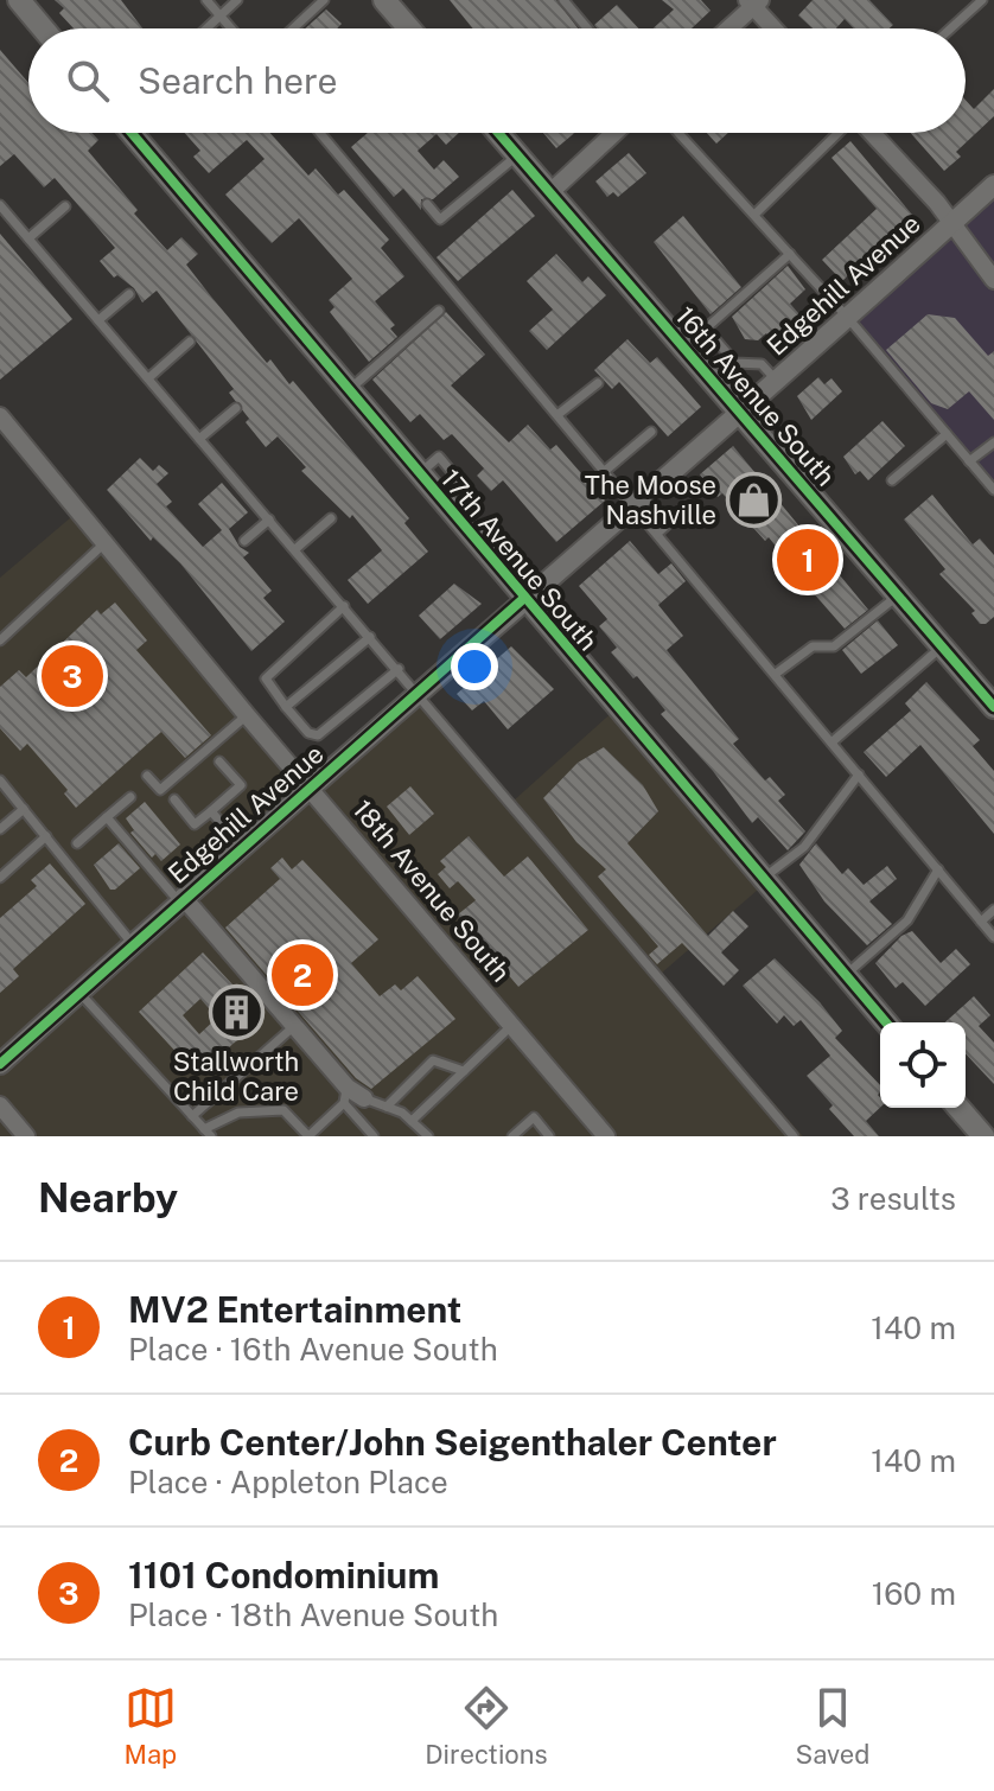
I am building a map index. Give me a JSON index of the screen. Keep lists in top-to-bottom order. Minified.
{"streets":{"main road":["16th Avenue South","17th Avenue South"],"street":["Edgehill Avenue","18th Avenue South"]},"crossings":[["Edgehill Avenue","16th Avenue South"],["Edgehill Avenue","17th Avenue South"],["Edgehill Avenue","18th Avenue South"]],"places":{"shop":["The Moose Nashville"],"building":["Stallworth Child Care"]},"page":{"search":"Search here","pins":["1","3","2"],"heading":["Nearby","3 results"],"list":[{"mark":"1","name":"MV2 Entertainment","note":"Place · 16th Avenue South","value":"140 m"},{"mark":"2","name":"Curb Center/John Seigenthaler Center","note":"Place · Appleton Place","value":"140 m"},{"mark":"3","name":"1101 Condominium","note":"Place · 18th Avenue South","value":"160 m"}],"nav":["Map","Directions","Saved"]}}
